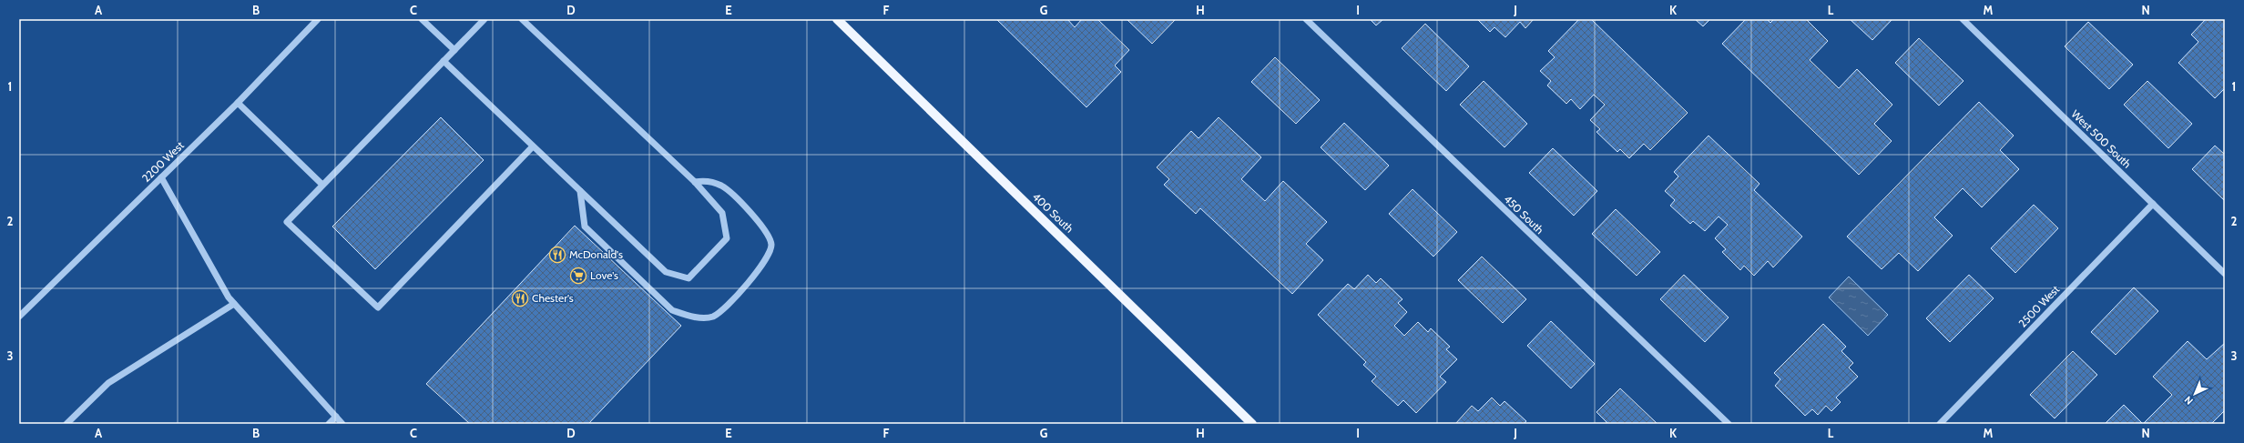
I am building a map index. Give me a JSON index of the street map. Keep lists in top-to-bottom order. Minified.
{"streets":{"main road":["400 South"],"street":["West 500 South","2200 West","450 South","2500 West"]},"crossings":[["West 500 South","2500 West"]],"places":{"restaurant":["McDonald's","Chester's"],"supermarket":["Love's"]},"north":"bottom left","grid":{"columns":["A","B","C","D","E","F","G","H","I","J","K","L","M","N"],"rows":["1","2","3"]}}
